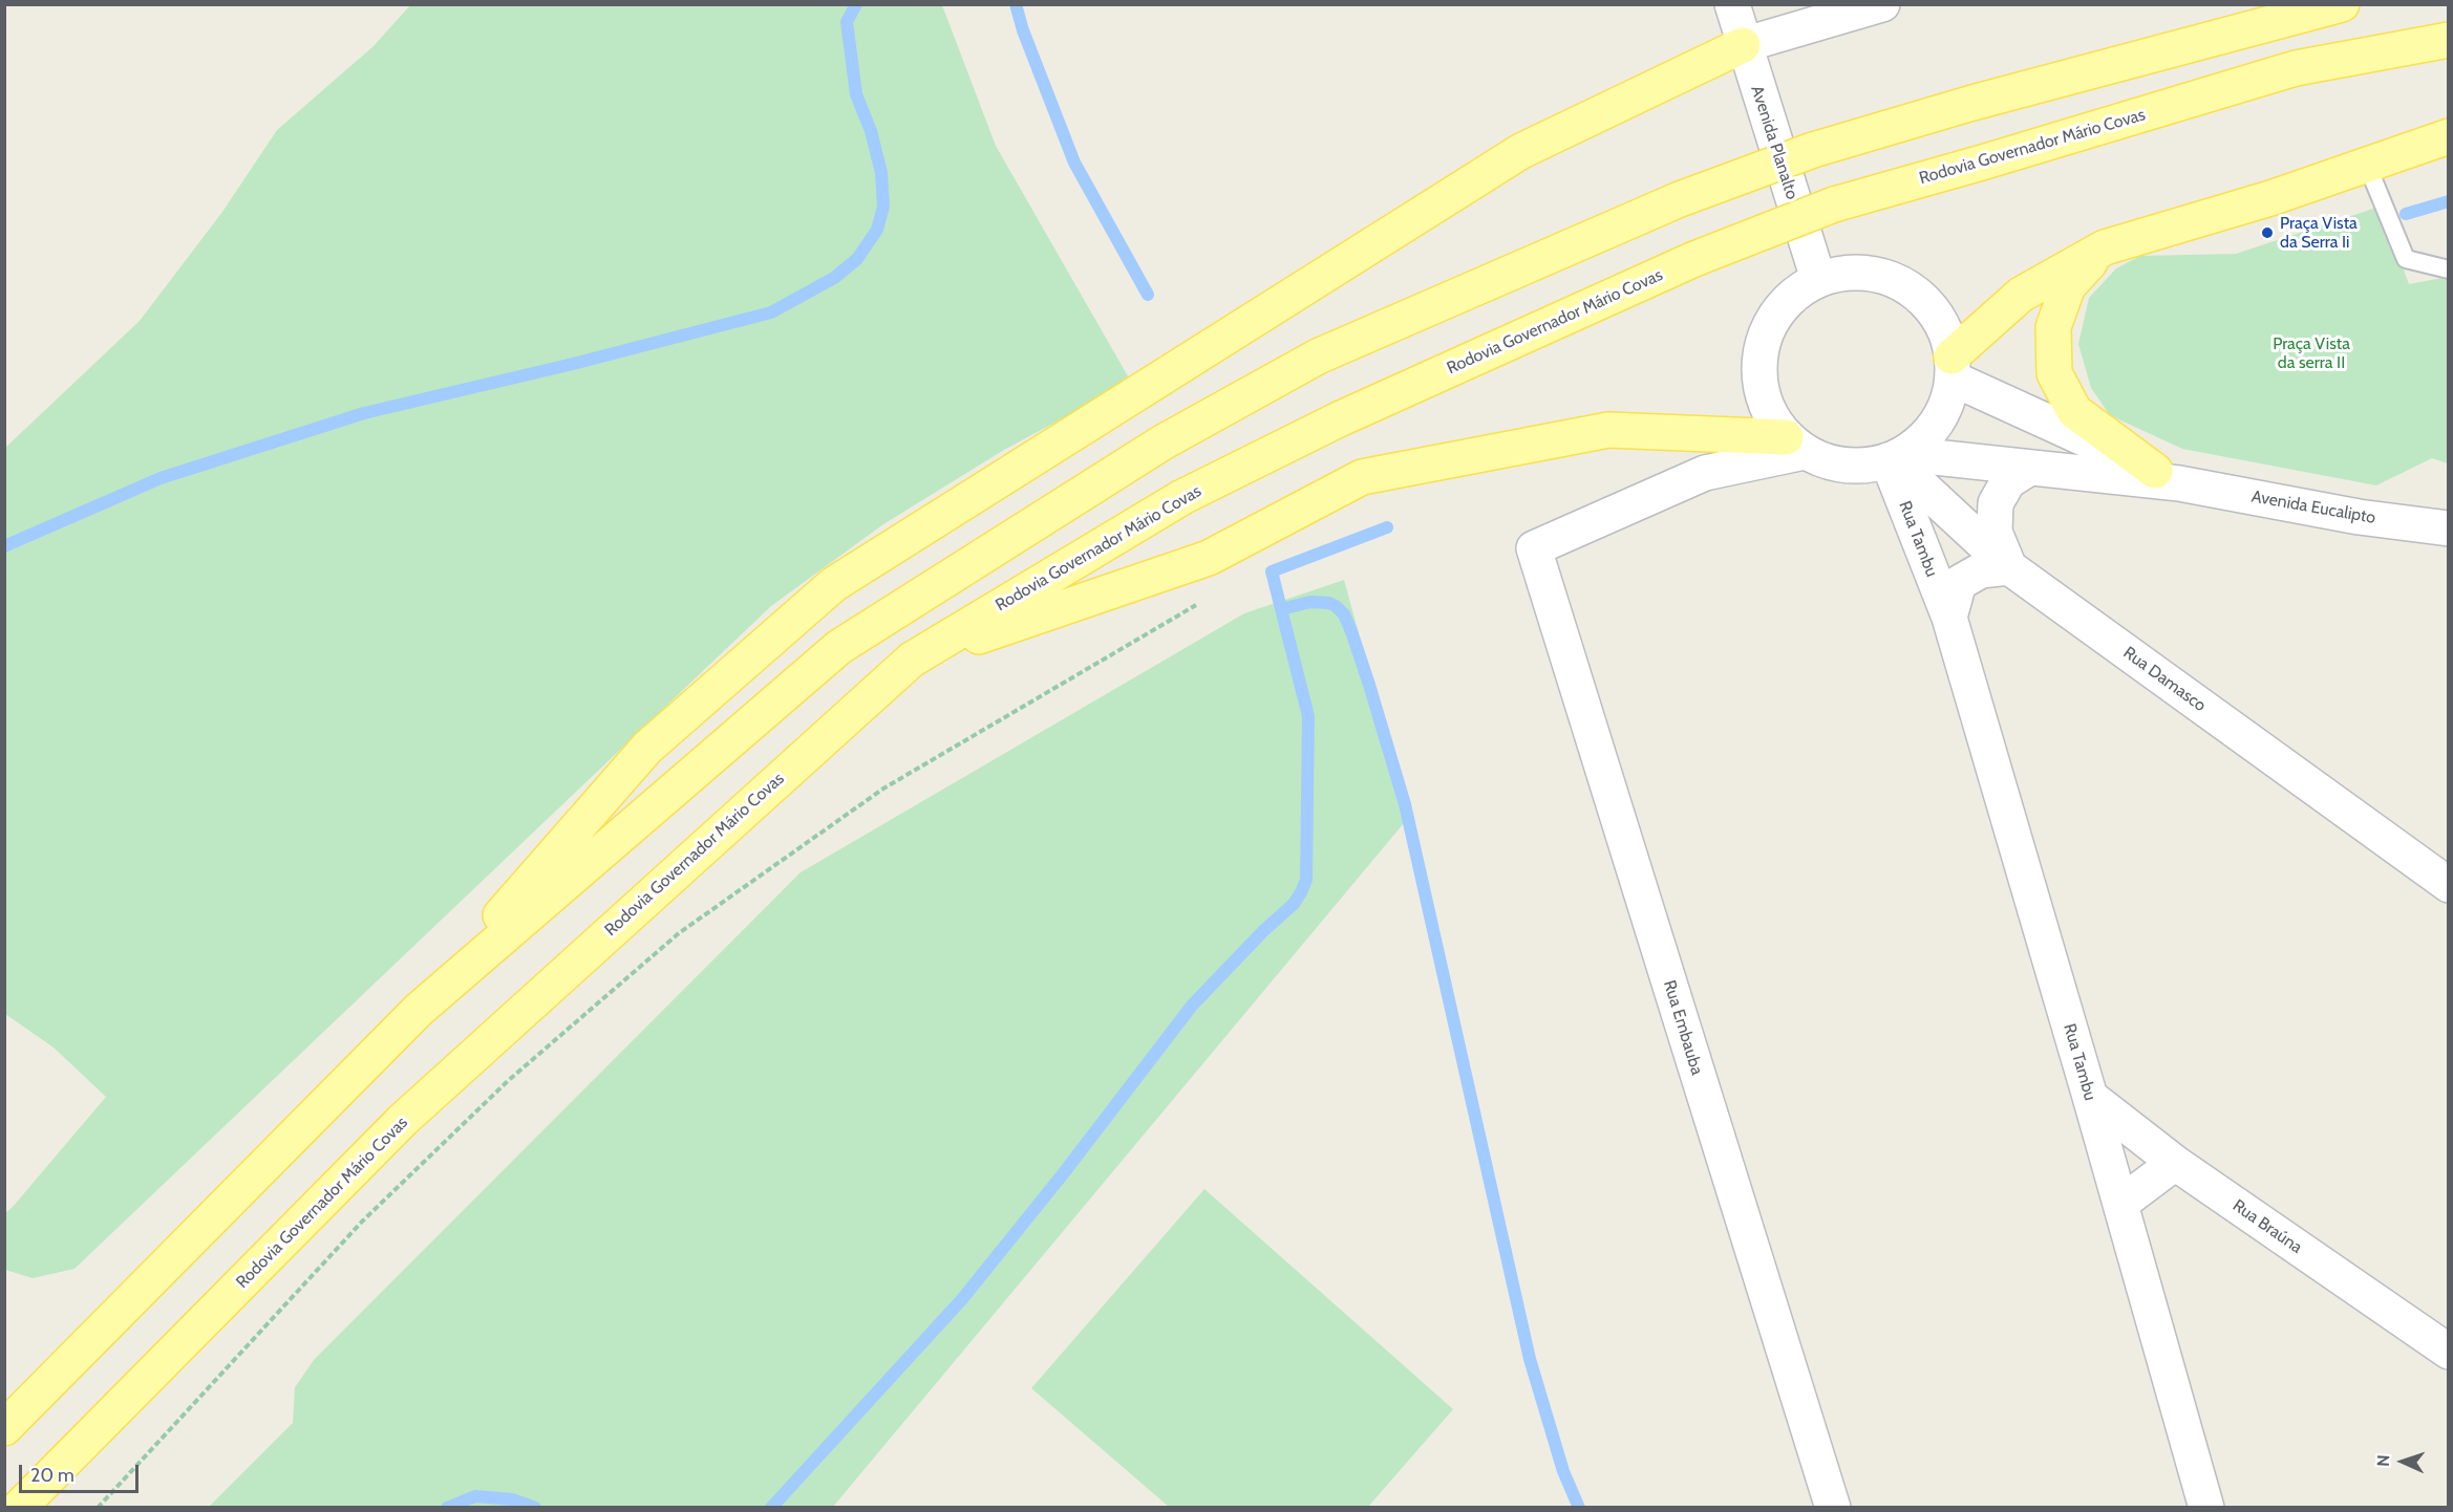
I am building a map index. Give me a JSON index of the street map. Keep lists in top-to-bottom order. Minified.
{"streets":{"main road":["Rodovia Governador Mário Covas"],"street":["Avenida Planalto","Avenida Eucalipto","Rua Tambu","Rua Damasco","Rua Embauba","Rua Braúna"]},"crossings":[["Avenida Planalto","Avenida Eucalipto"],["Avenida Planalto","Rua Tambu"],["Avenida Planalto","Rua Damasco"],["Avenida Planalto","Rua Embauba"],["Avenida Eucalipto","Rua Tambu"],["Avenida Eucalipto","Rua Damasco"],["Avenida Eucalipto","Rua Embauba"],["Rua Tambu","Rua Damasco"],["Rua Tambu","Rua Embauba"],["Rua Tambu","Rua Braúna"],["Rua Damasco","Rua Embauba"]],"parks":["Praça Vista da serra II"],"places":["Praça Vista da Serra Ii"],"scale_bar":"20 m","north":"left"}
